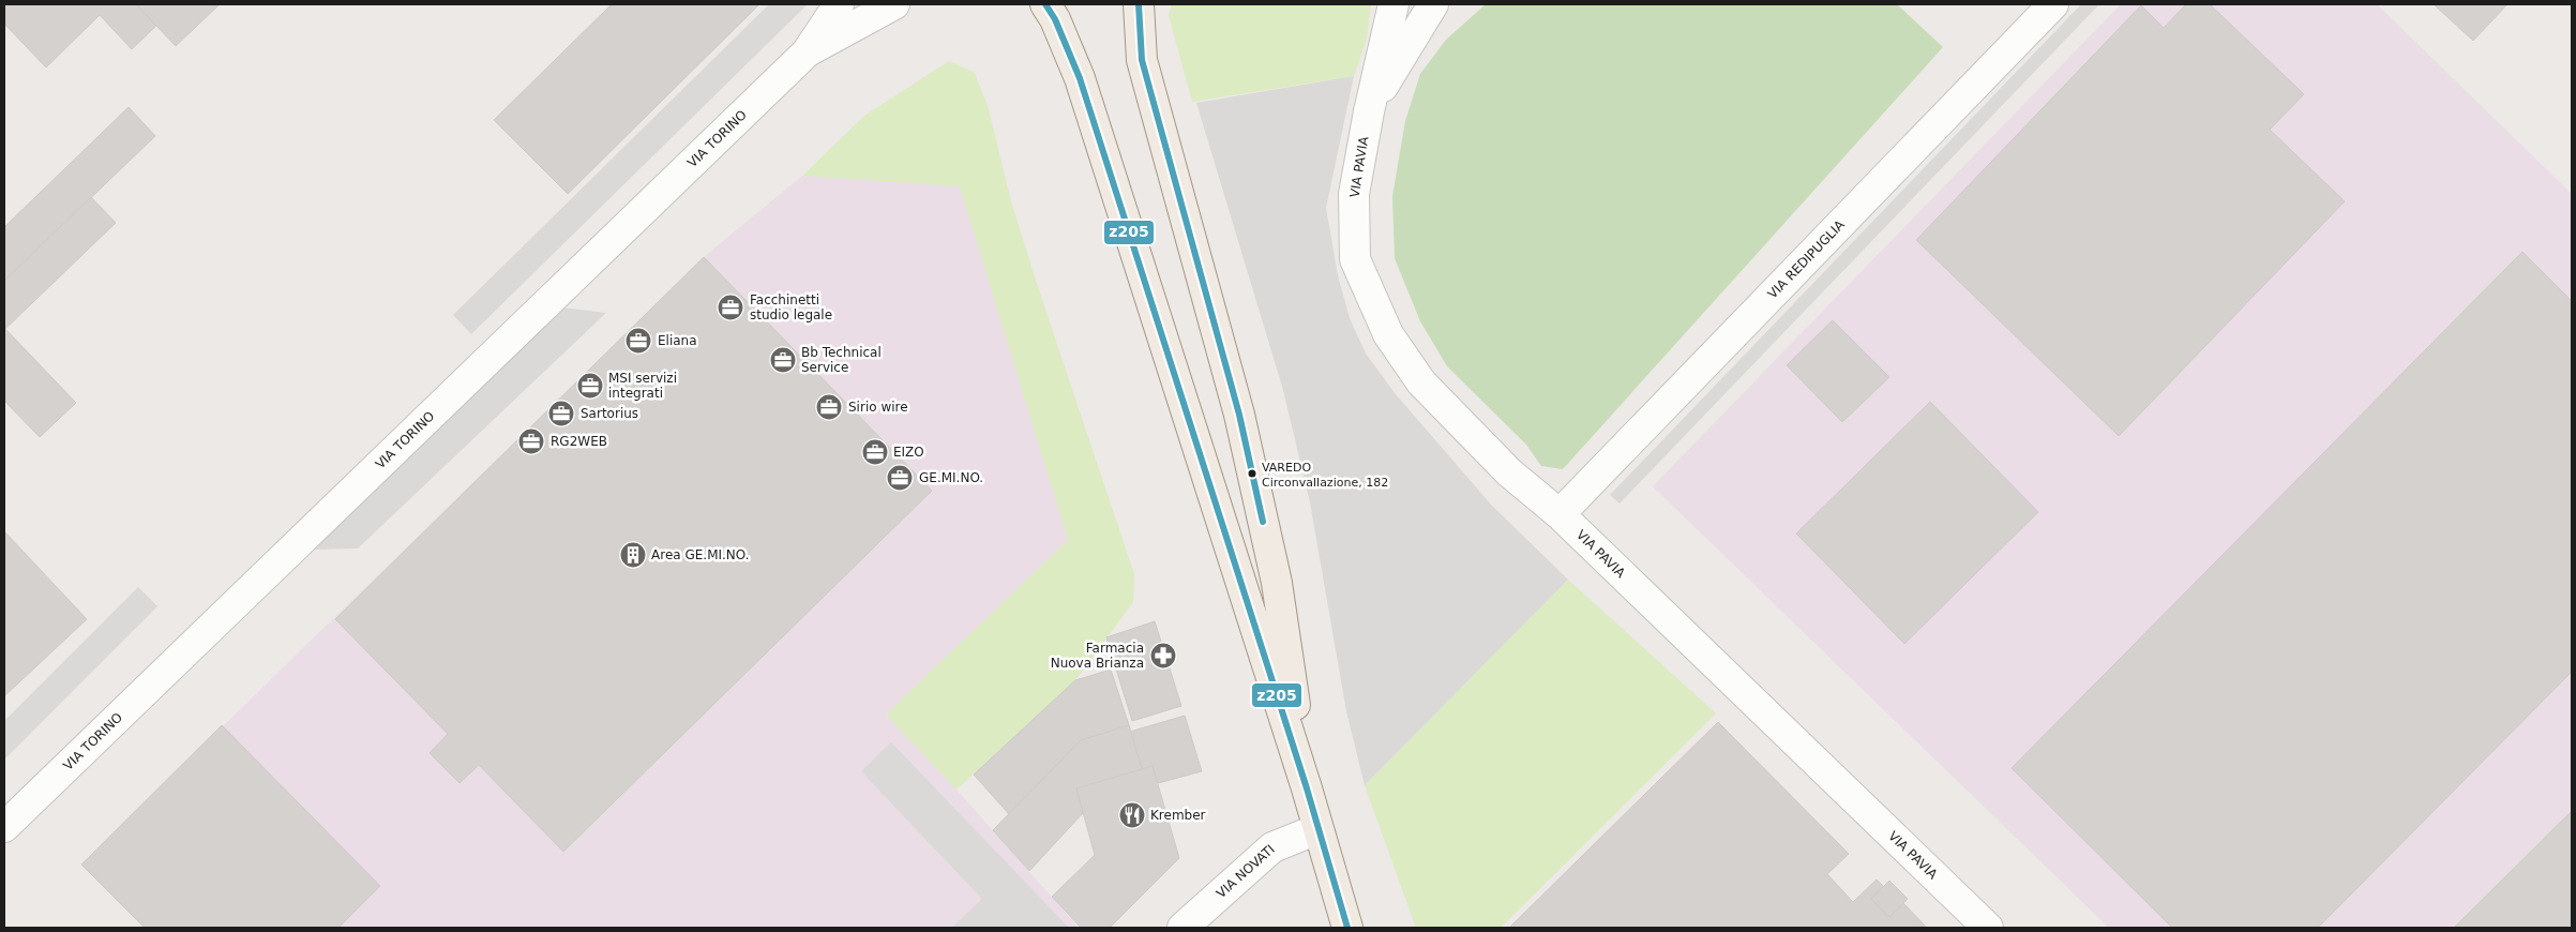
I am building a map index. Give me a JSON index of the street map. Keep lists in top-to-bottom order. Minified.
{"streets":{"street":["VIA TORINO","VIA PAVIA","VIA REDIPUGLIA","VIA NOVATI"]},"crossings":[["VIA PAVIA","VIA REDIPUGLIA"]],"places":{"office":["Facchinetti studio legale","Eliana","Bb Technical Service","MSI servizi integrati","Sirio wire","Sartorius","RG2WEB","EIZO","GE.MI.NO."],"other":["VAREDO Circonvallazione, 182"],"building":["Area GE.MI.NO."],"pharmacy":["Farmacia Nuova Brianza"],"restaurant":["Krember"]},"lines":["transit line z205"]}
